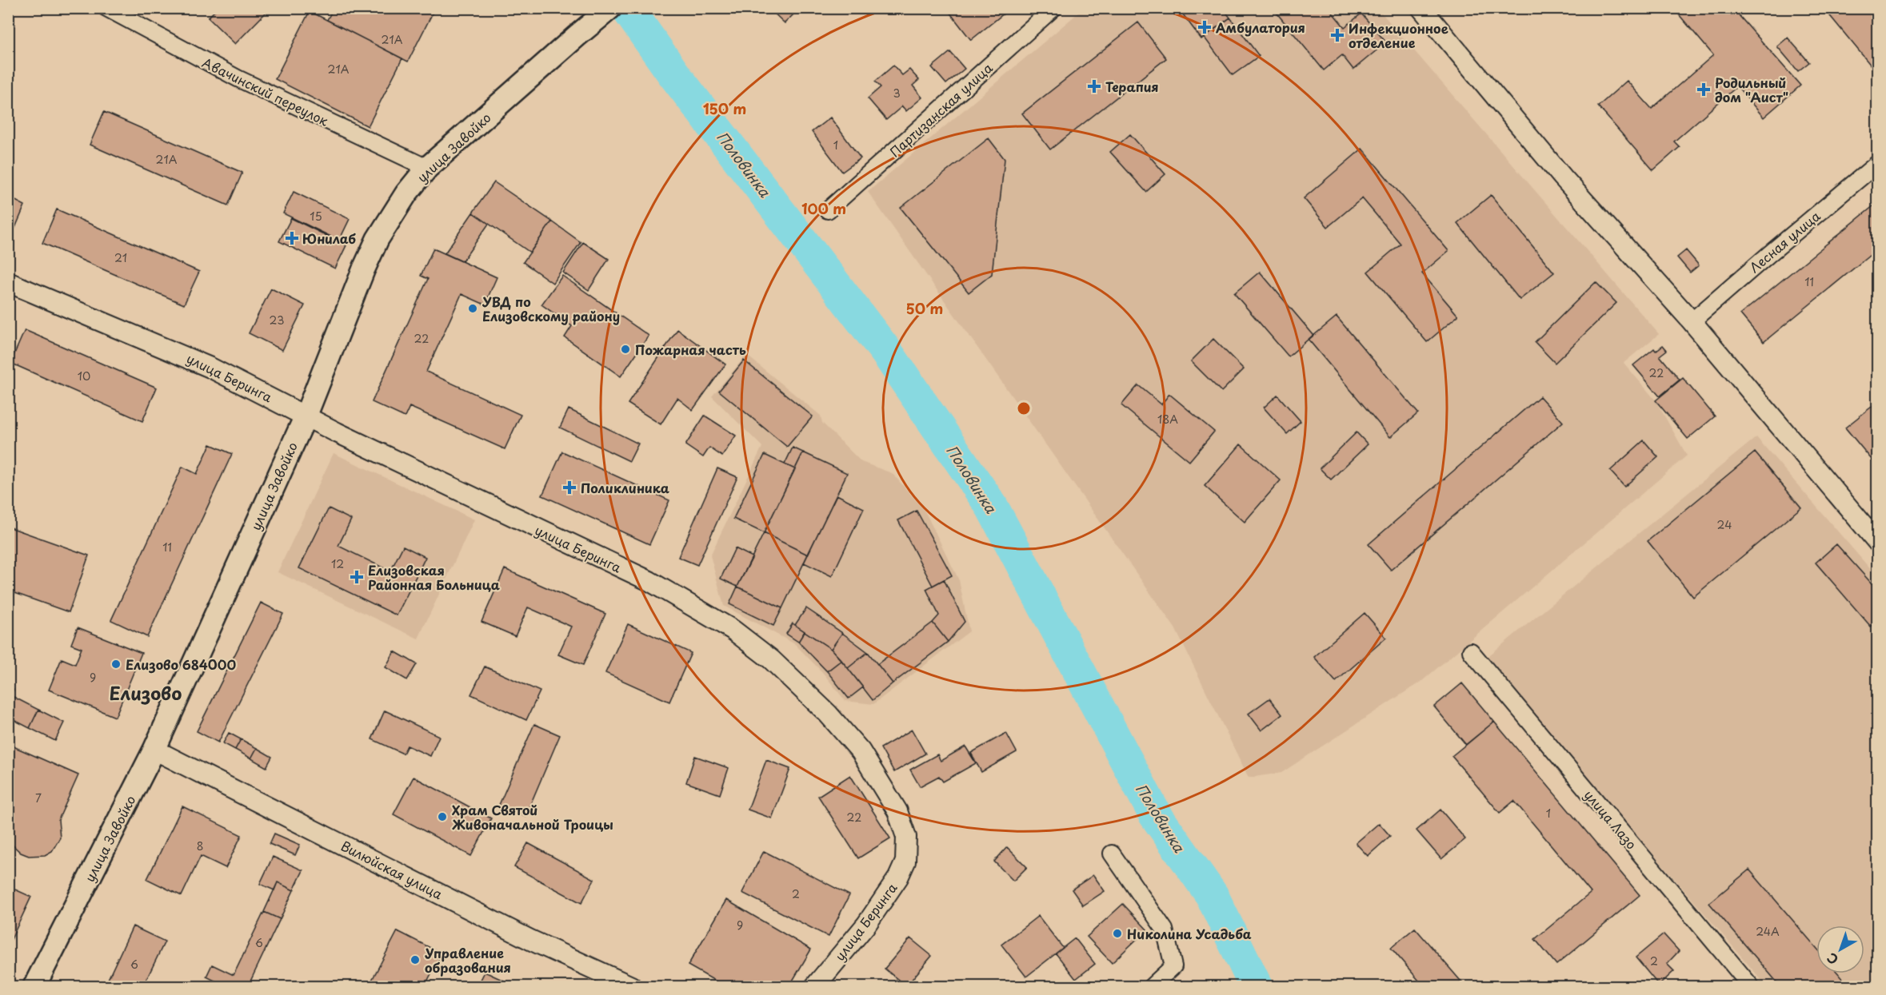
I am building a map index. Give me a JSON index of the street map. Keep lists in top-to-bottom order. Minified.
{"streets":{"main road":["улица Завойко"],"street":["Авачинский переулок","Партизанская улица","Лесная улица","улица Беринга","улица Лазо","Вилюйская улица"]},"crossings":[["Авачинский переулок","улица Завойко"],["улица Завойко","улица Беринга"],["улица Завойко","Вилюйская улица"]],"districts":["Елизово"],"water":["Половинка"],"places":{"health":["Амбулатория","Инфекционное отделение","Терапия","Родильный дом \"Аист\"","Юнилаб","Поликлиника","Елизовская Районная Больница"],"other":["УВД по Елизовскому району","Пожарная часть","Елизово 684000","Храм Святой Живоначальной Троицы","Николина Усадьба","Управление образования"]},"house_numbers":["21А","21А","3","1","21А","15","21","11","23","22","22","10","18А","24","11","12","9","7","1","22","8","2","9","24А","6","2","6"],"north":"bottom left","rings":["150 m","100 m","50 m"]}
